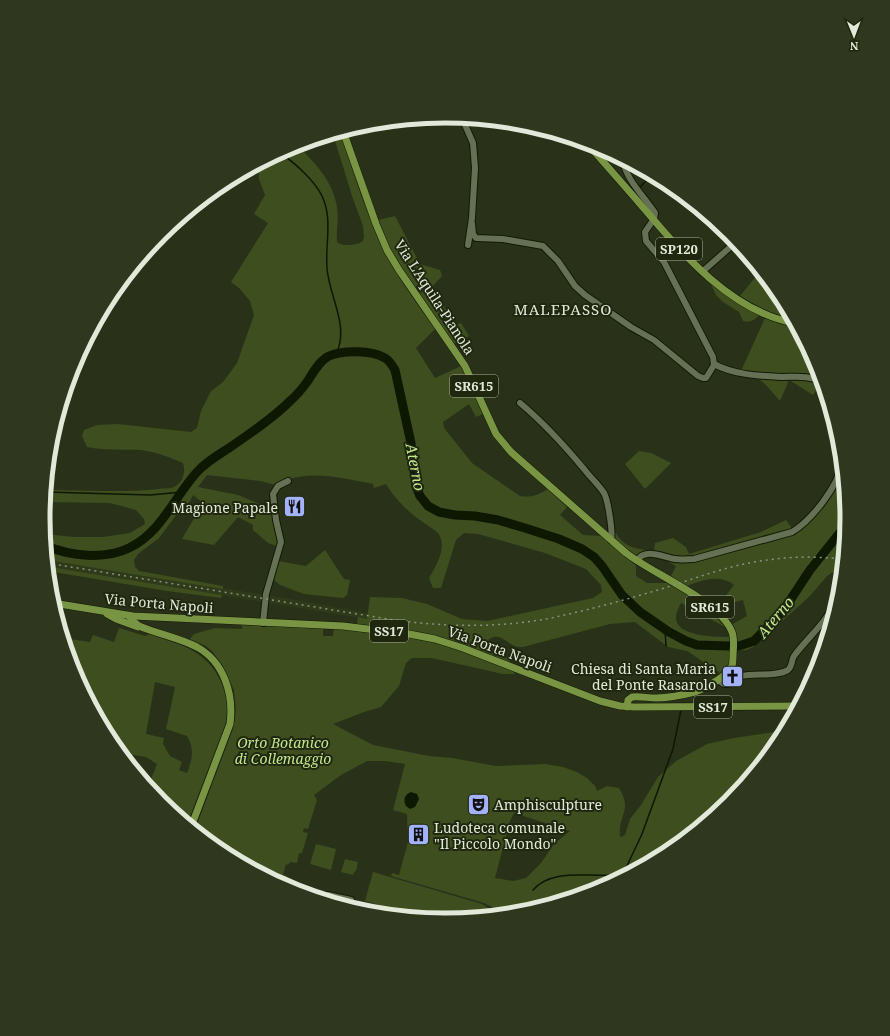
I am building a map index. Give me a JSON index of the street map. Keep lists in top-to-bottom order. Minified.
{"streets":{"main road":["SP120","Via L'Aquila-Pianola","SR615","Via Porta Napoli","SS17"]},"crossings":[["Via L'Aquila-Pianola","SR615"],["SR615","Via Porta Napoli"]],"districts":["MALEPASSO"],"water":["Aterno"],"parks":["Orto Botanico di Collemaggio"],"places":{"restaurant":["Magione Papale"],"church":["Chiesa di Santa Maria del Ponte Rasarolo"],"theatre":["Amphisculpture"],"building":["Ludoteca comunale \"Il Piccolo Mondo\""]},"north":"bottom"}
